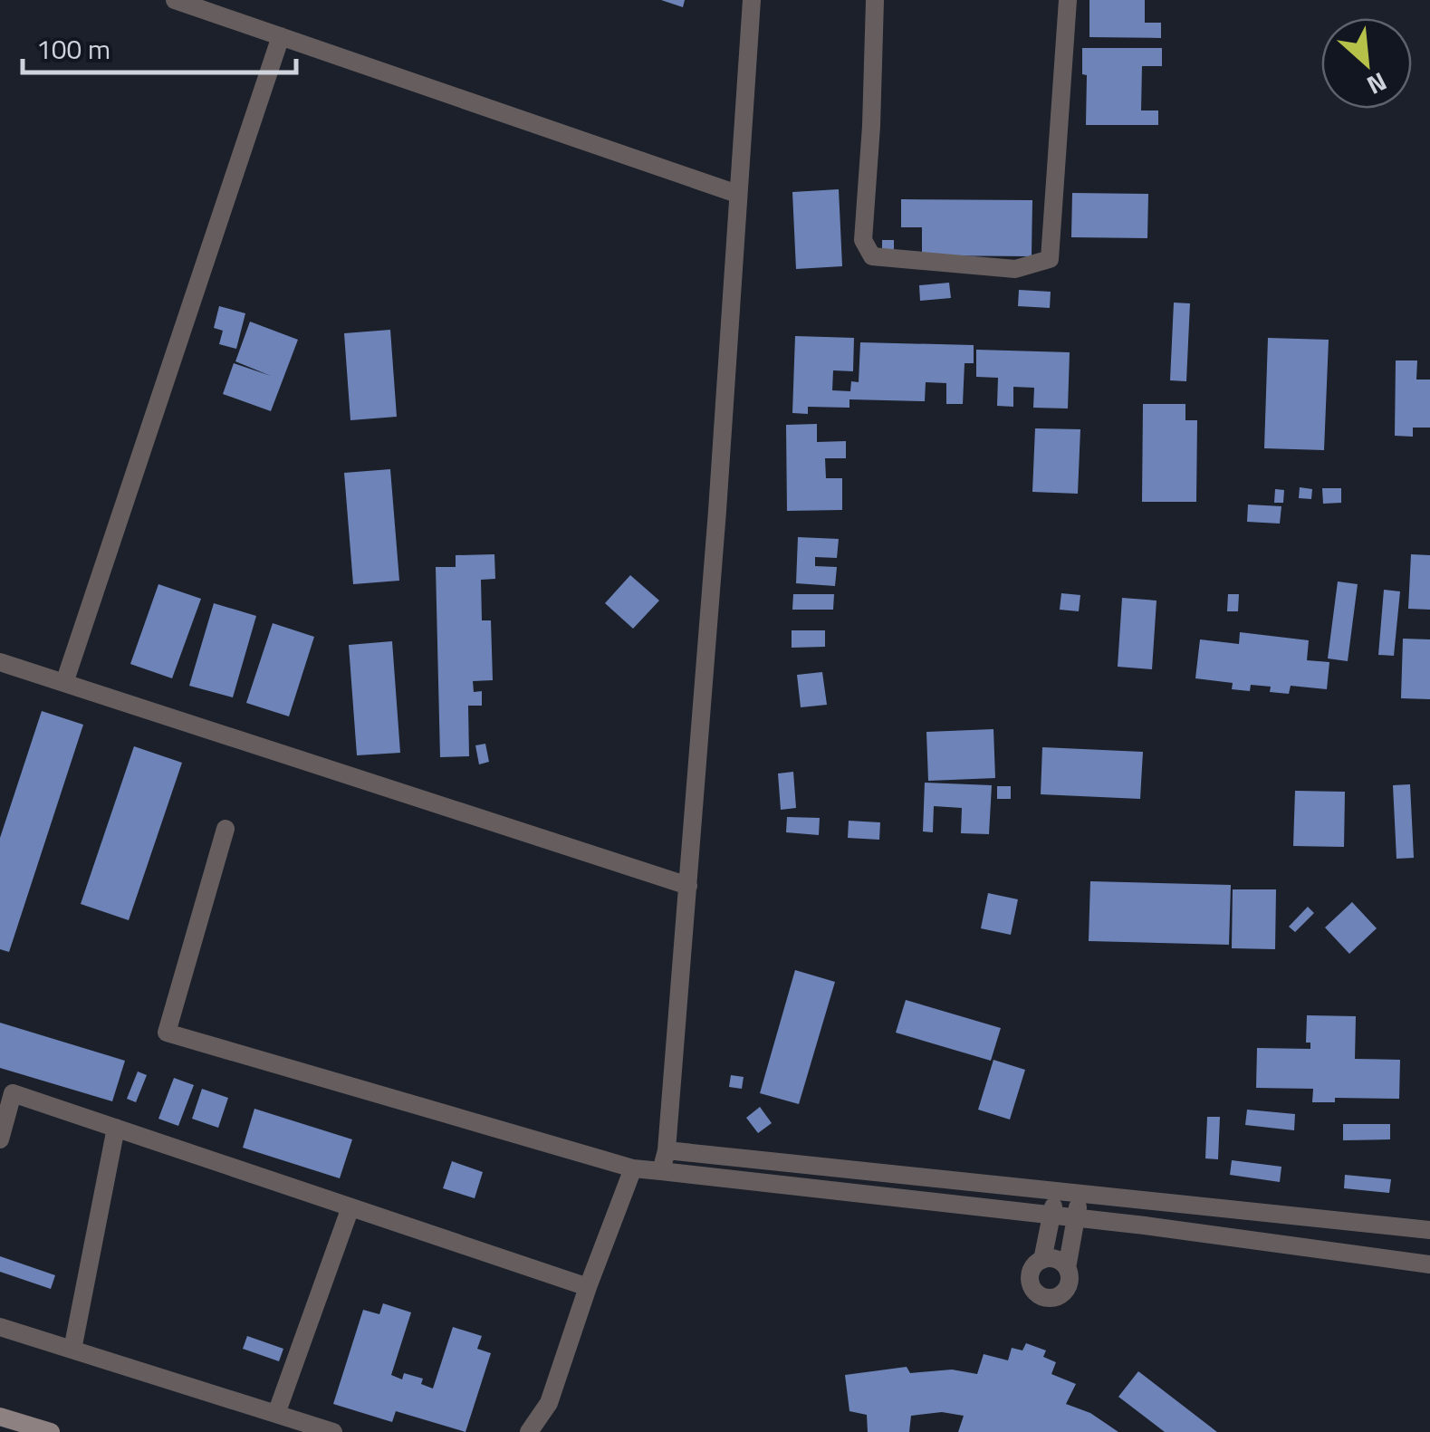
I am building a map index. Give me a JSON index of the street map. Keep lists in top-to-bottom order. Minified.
{"scale_bar":"100 m","north":"bottom right"}
